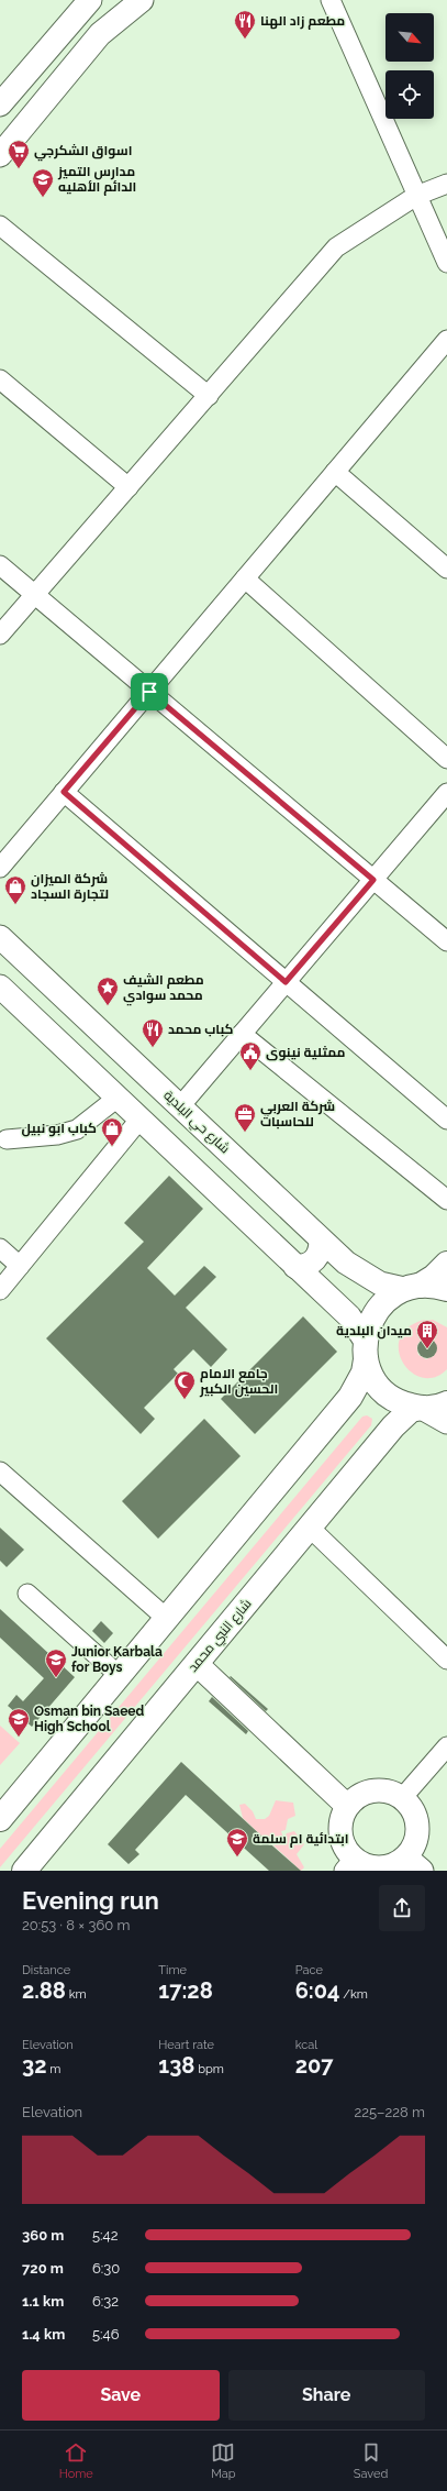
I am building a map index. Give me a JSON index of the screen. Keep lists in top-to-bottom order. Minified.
{"streets":{"highway":["شارع النبي محمد"],"main road":["شارع حي البلدية"]},"places":{"restaurant":["مطعم زاد الهنا","كباب محمد"],"supermarket":["اسواق الشكرجي"],"school or university":["مدارس التميز الدائم الأهليه","Junior Karbala for Boys","Osman bin Saeed High School","ابتدائية ام سلمة"],"shop":["شركة الميزان لتجارة السجاد","كباب ابو نبيل"],"place":["مطعم الشيف محمد سوادي"],"public building":["ممثلية نينوى"],"office":["شركة العربي للحاسبات"],"building":["ميدان البلدية"],"mosque":["جامع الامام الحسين الكبير"]},"north":"bottom right","page":{"heading":["Evening run","20:53 · 8 × 360 m"],"stats":[["Distance","2.88 km"],["Time","17:28"],["Pace","6:04 /km"],["Elevation","32 m"],["Heart rate","138 bpm"],["kcal","207"]],"chart":["Elevation","225–228 m"],"list":[{"name":"360 m","note":"5:42"},{"name":"720 m","note":"6:30"},{"name":"1.1 km","note":"6:32"},{"name":"1.4 km","note":"5:46"}],"buttons":["Save","Share"],"tabs":["Home","Map","Saved"]}}
